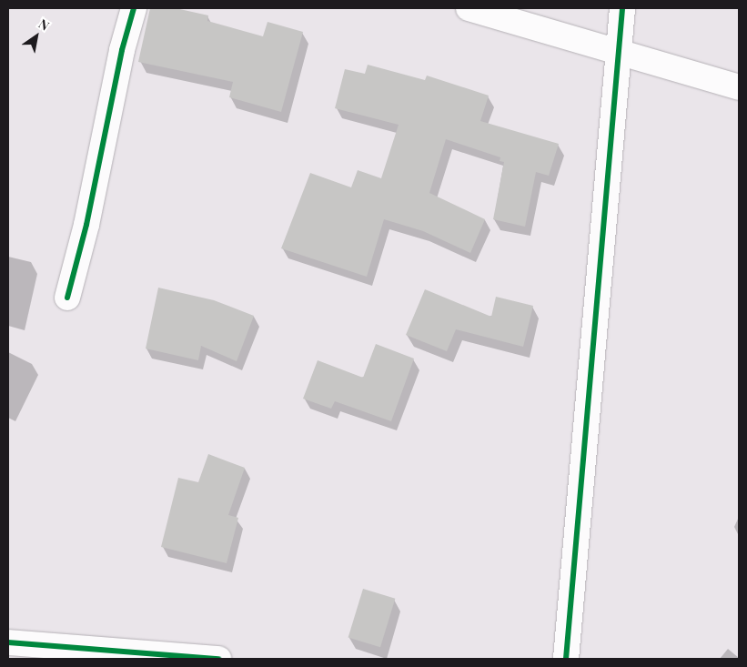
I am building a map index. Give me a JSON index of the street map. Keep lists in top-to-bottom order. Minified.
{"north":"top right"}
